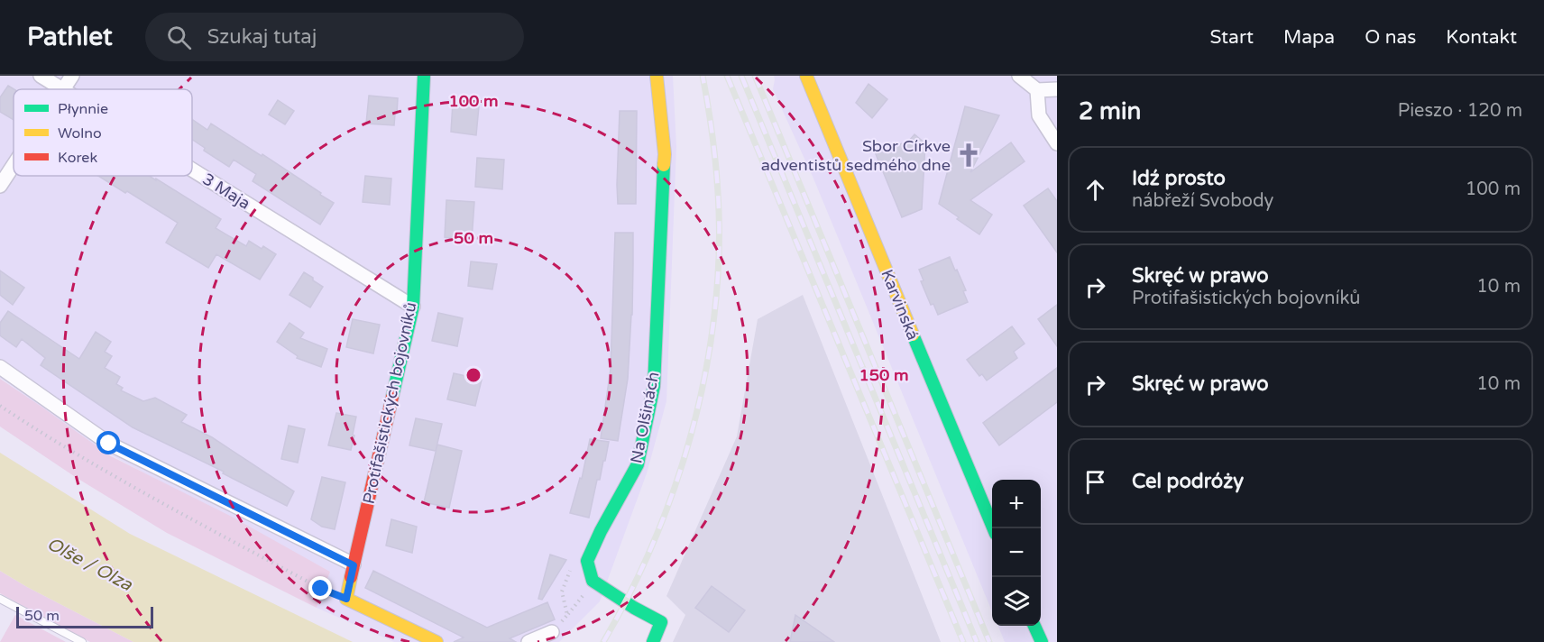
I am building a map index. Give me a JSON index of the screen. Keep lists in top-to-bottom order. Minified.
{"streets":{"street":["3 Maja","Karvinská","Protifašistických bojovníků","Na Olšinách"]},"crossings":[["3 Maja","Protifašistických bojovníků"]],"water":["Olše / Olza"],"places":{"church":["Sbor Církve adventistů sedmého dne"]},"legend":["Płynnie","Wolno","Korek"],"scale_bar":"50 m","page":{"header":"Pathlet","search":"Szukaj tutaj","nav":["Start","Mapa","O nas","Kontakt"],"heading":["2 min","Pieszo · 120 m"],"list":[["Idź prosto","nábřeží Svobody","100 m"],["Skręć w prawo","Protifašistických bojovníků","10 m"],["Skręć w prawo","10 m"],"Cel podróży"],"map_buttons":["+","−"],"scale":"50 m"},"rings":["100 m","50 m","150 m"]}
